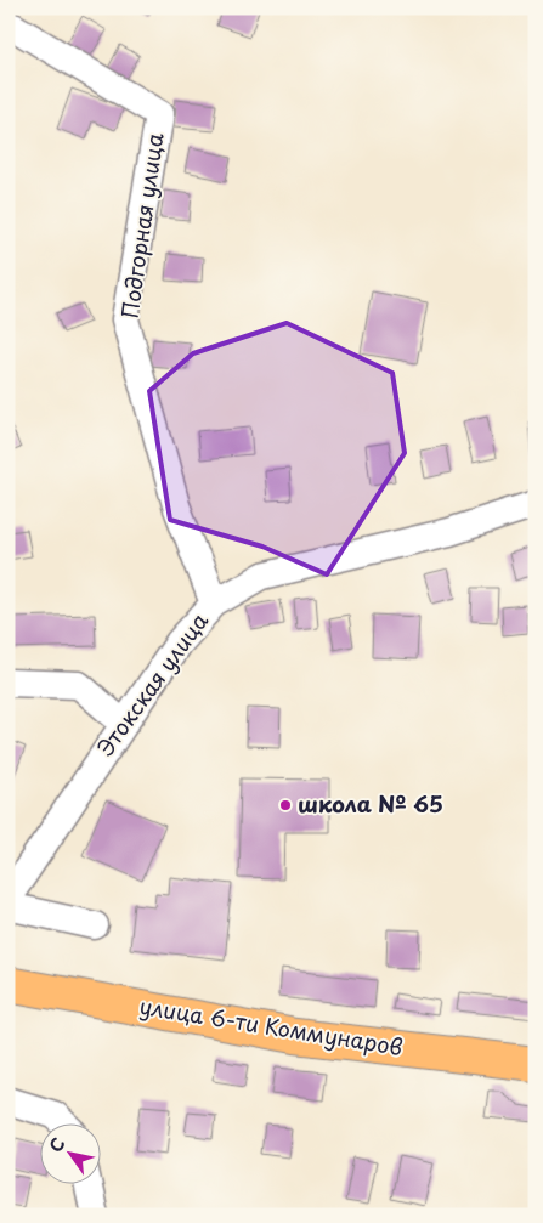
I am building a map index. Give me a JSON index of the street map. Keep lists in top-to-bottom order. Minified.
{"streets":{"main road":["улица 6-ти Коммунаров"],"street":["Подгорная улица","Этокская улица"]},"crossings":[["Подгорная улица","Этокская улица"]],"places":["школа № 65"],"north":"top left"}
